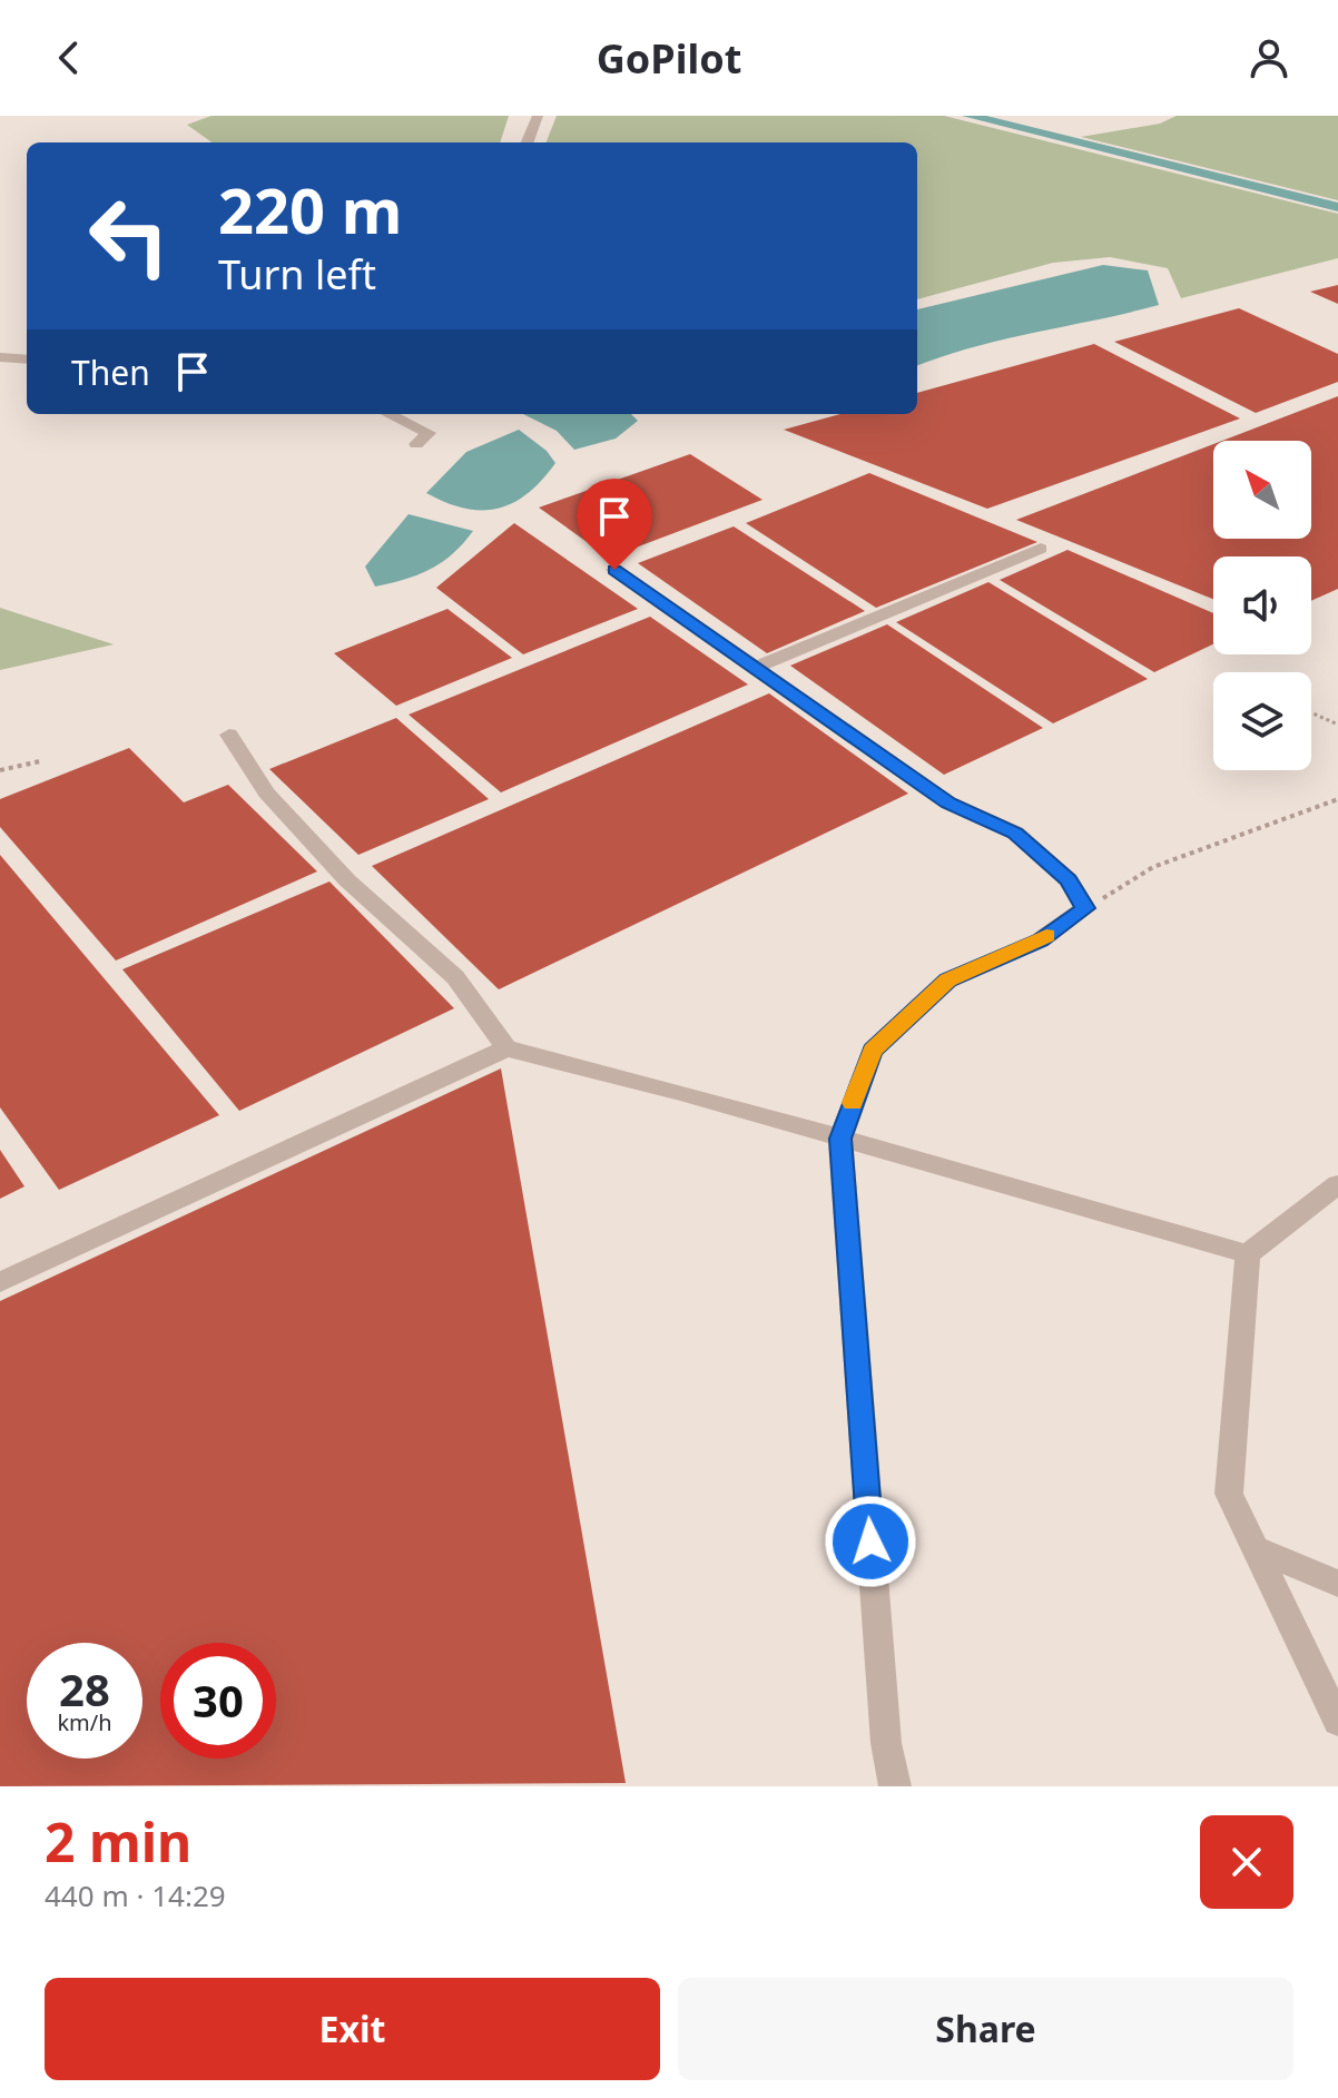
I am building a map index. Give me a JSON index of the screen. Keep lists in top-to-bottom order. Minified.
{"north":"top left","page":{"header":"GoPilot","turn":["220 m","Turn left"],"then":"Then","speed":"28 km/h","limit":"30","heading":["2 min","440 m · 14:29"],"buttons":["Exit","Share"]}}
